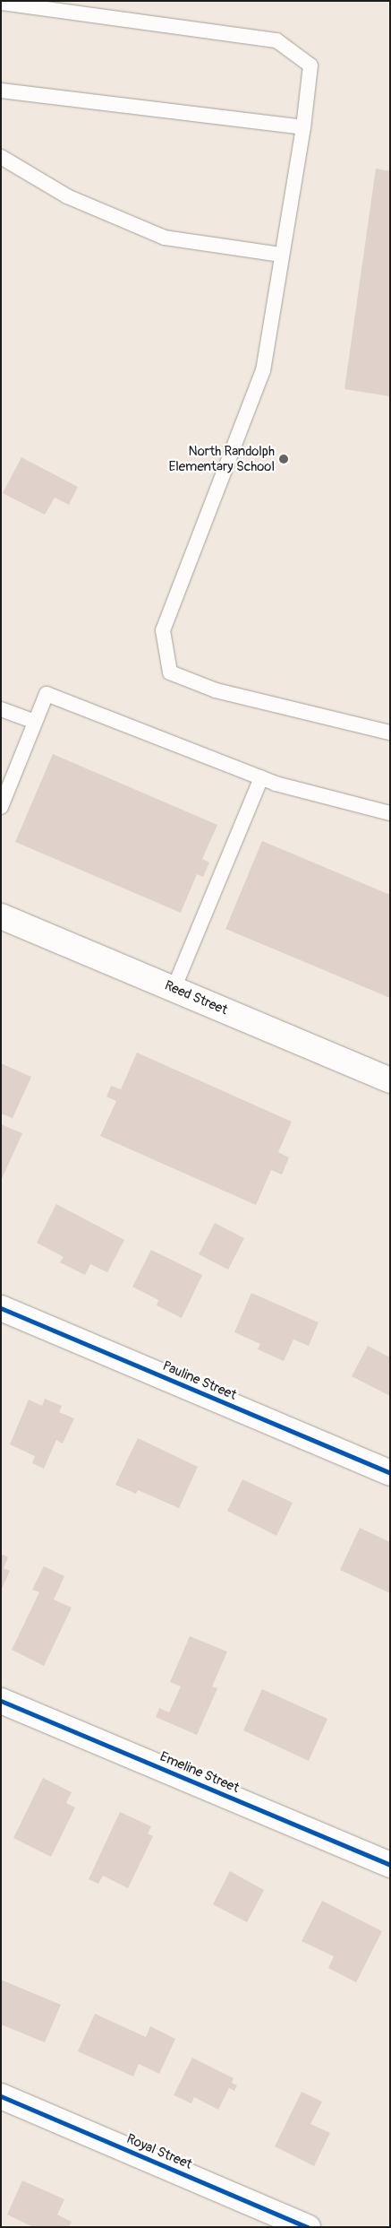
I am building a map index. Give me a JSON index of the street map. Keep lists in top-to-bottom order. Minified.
{"streets":{"street":["Reed Street","Pauline Street","Emeline Street","Royal Street"]},"places":["North Randolph Elementary School"]}
